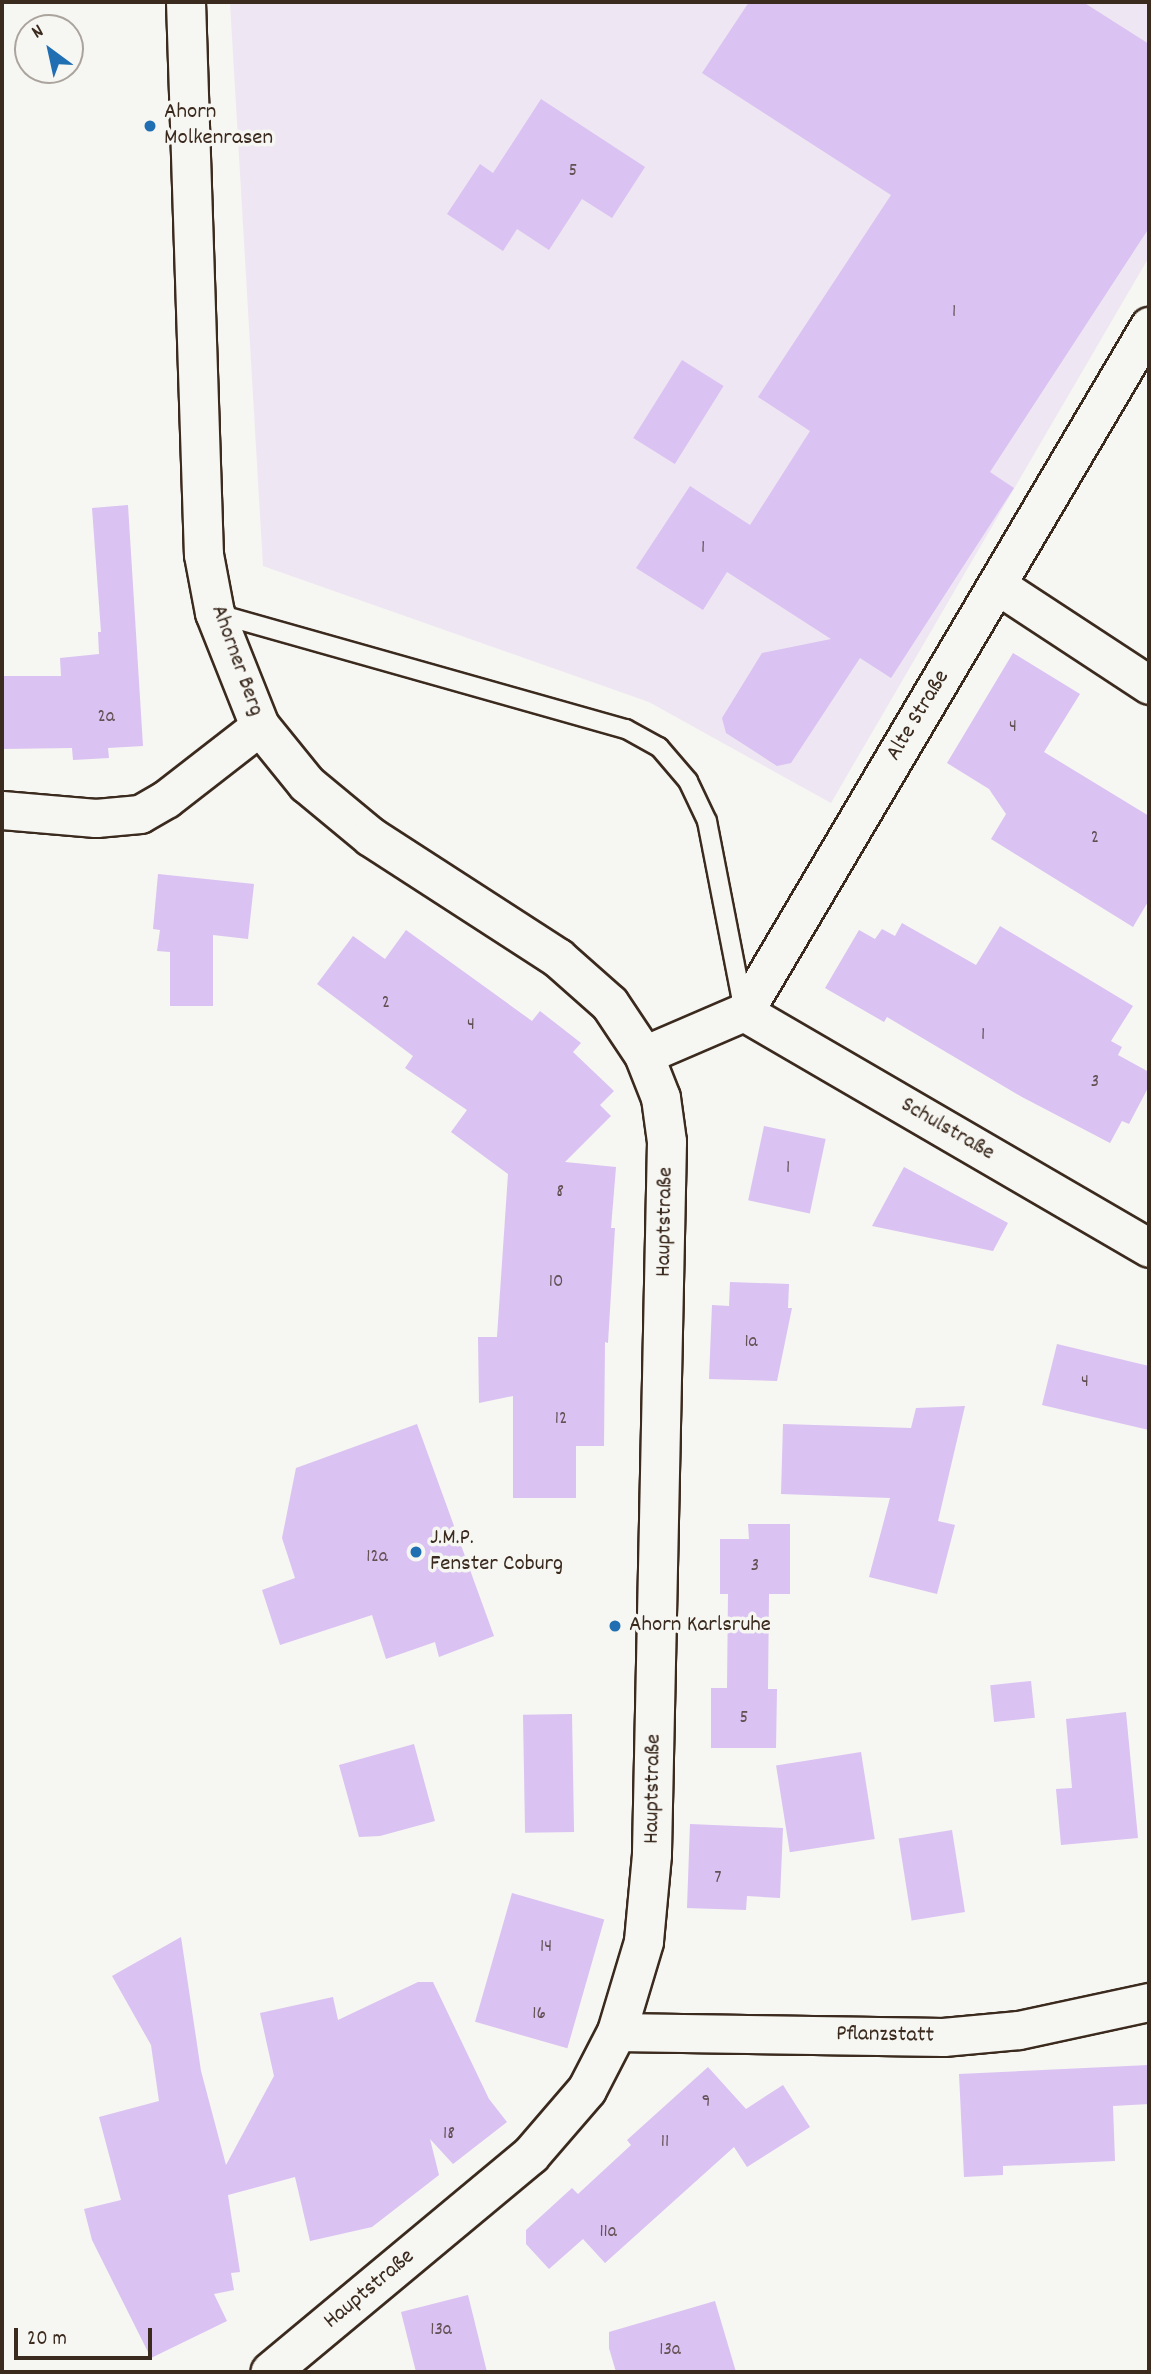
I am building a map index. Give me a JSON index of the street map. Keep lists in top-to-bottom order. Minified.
{"streets":{"street":["Ahorner Berg","Alte Straße","Schulstraße","Hauptstraße","Pflanzstatt"]},"crossings":[["Ahorner Berg","Hauptstraße"],["Alte Straße","Schulstraße"],["Hauptstraße","Pflanzstatt"]],"places":["Ahorn Molkenrasen","J.M.P. Fenster Coburg","Ahorn Karlsruhe"],"house_numbers":["5","1","1","2a","4","2","2","4","1","3","1","8","10","1a","4","12","12a","3","5","7","14","16","9","18","11","11a","13a","13a"],"scale_bar":"20 m","north":"top left"}
